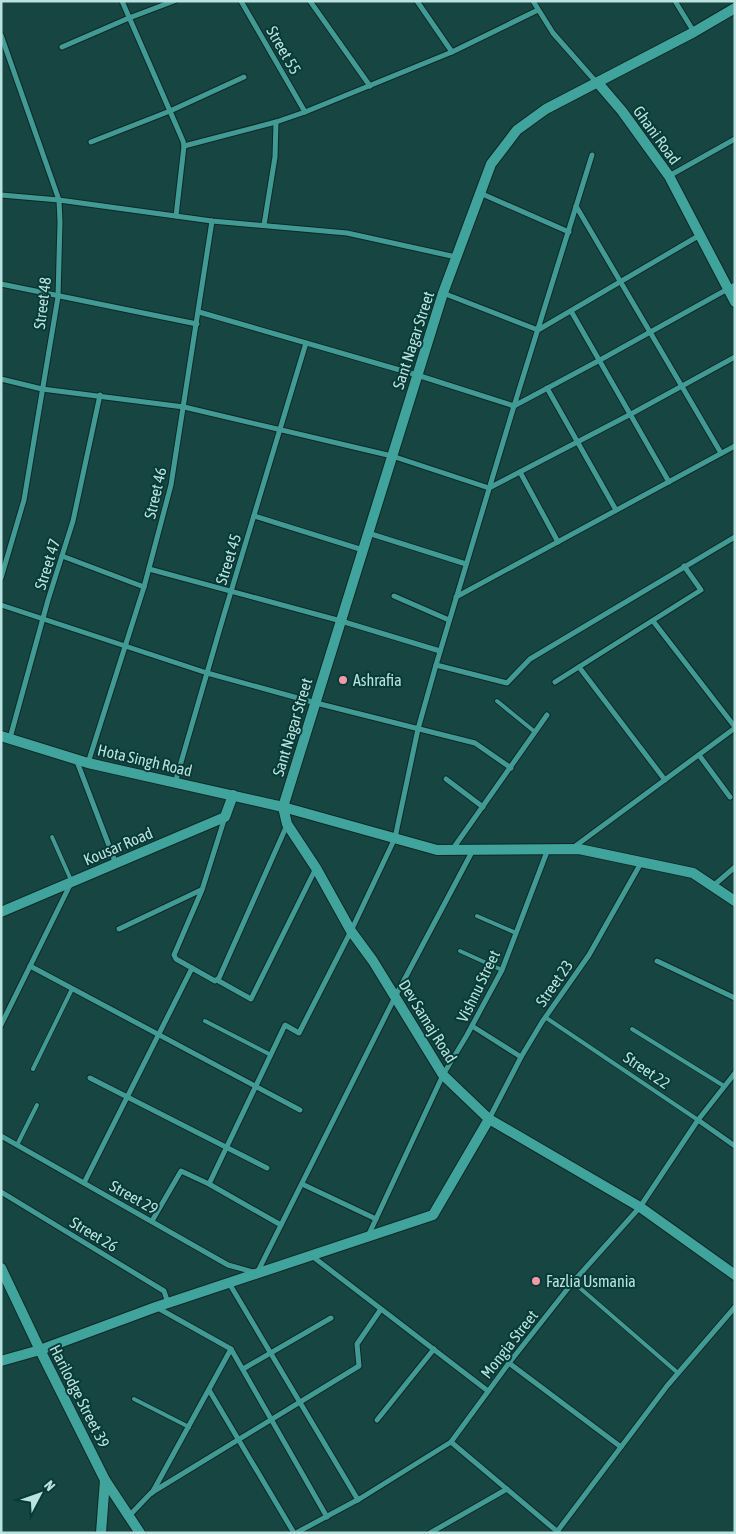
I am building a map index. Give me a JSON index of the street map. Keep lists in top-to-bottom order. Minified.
{"streets":{"street":["Street 55","Ghani Road","Street 48","Sant Nagar Street","Street 46","Street 45","Street 47","Hota Singh Road","Kousar Road","Street 23","Vishnu Street","Dev Samaj Road","Street 22","Street 29","Street 26","Mongia Street","Harilodge Street 39"]},"crossings":[["Ghani Road","Sant Nagar Street"],["Sant Nagar Street","Hota Singh Road"],["Sant Nagar Street","Dev Samaj Road"],["Street 46","Hota Singh Road"],["Street 45","Hota Singh Road"],["Street 47","Hota Singh Road"],["Hota Singh Road","Street 23"],["Hota Singh Road","Vishnu Street"],["Hota Singh Road","Dev Samaj Road"],["Street 23","Dev Samaj Road"],["Street 23","Street 22"],["Vishnu Street","Dev Samaj Road"],["Dev Samaj Road","Mongia Street"],["Street 22","Mongia Street"]],"places":["Ashrafia","Fazlia Usmania"],"north":"top right"}
